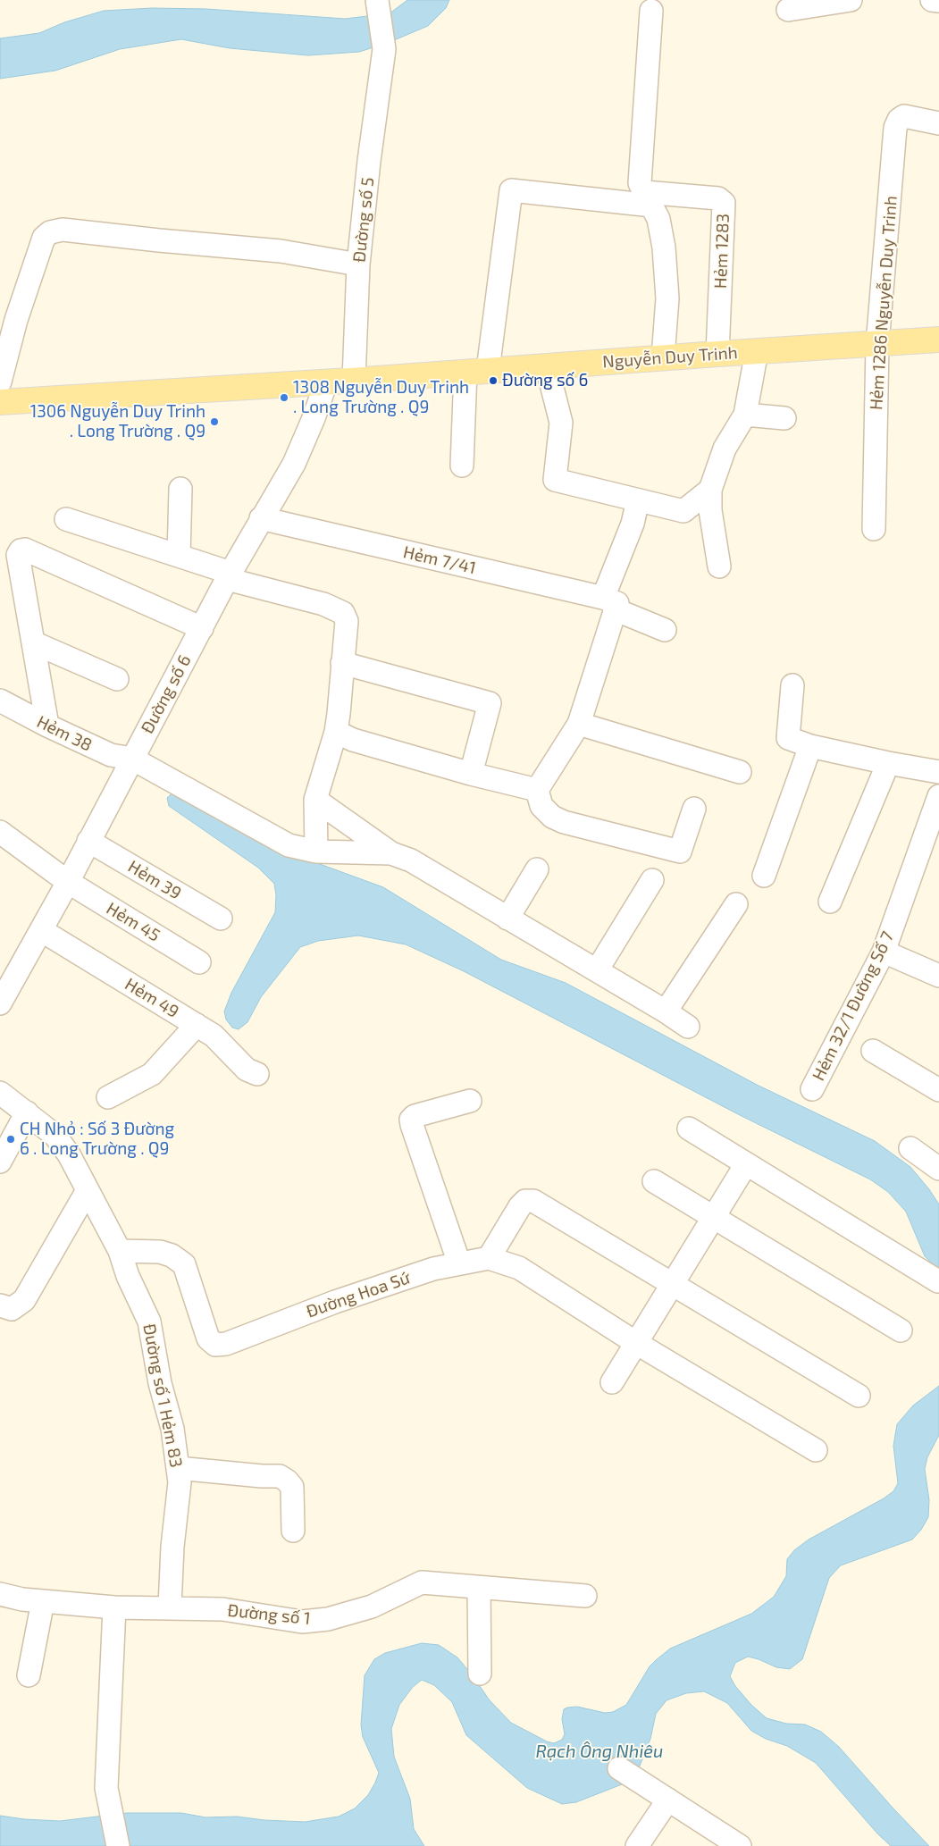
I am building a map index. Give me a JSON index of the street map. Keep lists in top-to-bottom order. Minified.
{"streets":{"main road":["Nguyễn Duy Trinh"],"street":["Đường số 5","Hẻm 1283","Hẻm 1286 Nguyễn Duy Trinh","Hẻm 7/41","Đường số 6","Hẻm 38","Hẻm 39","Hẻm 45","Hẻm 49","Hẻm 32/1 Đường Số 7","Đường Hoa Sứ","Đường số 1 Hẻm 83","Đường số 1"]},"crossings":[["Đường số 5","Nguyễn Duy Trinh"],["Hẻm 1283","Nguyễn Duy Trinh"],["Hẻm 1286 Nguyễn Duy Trinh","Nguyễn Duy Trinh"],["Nguyễn Duy Trinh","Đường số 6"],["Hẻm 7/41","Đường số 6"],["Đường số 6","Hẻm 38"],["Đường số 6","Hẻm 39"],["Đường số 6","Hẻm 45"],["Đường số 6","Hẻm 49"],["Đường Hoa Sứ","Đường số 1 Hẻm 83"],["Đường số 1 Hẻm 83","Đường số 1"]],"water":["Rạch Ông Nhiêu"],"places":["Đường số 6","1308 Nguyễn Duy Trinh . Long Trường . Q9","1306 Nguyễn Duy Trinh . Long Trường . Q9","CH Nhỏ : Số 3 Đường 6 . Long Trường . Q9"]}
